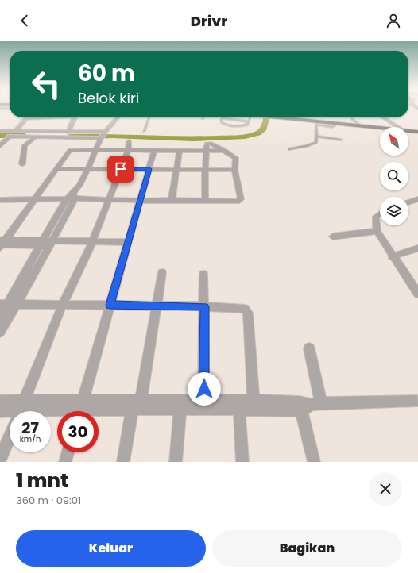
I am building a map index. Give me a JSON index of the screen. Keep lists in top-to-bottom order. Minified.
{"north":"top left","page":{"header":"Drivr","turn":["60 m","Belok kiri"],"speed":"27 km/h","limit":"30","heading":["1 mnt","360 m · 09:01"],"buttons":["Keluar","Bagikan"]}}
